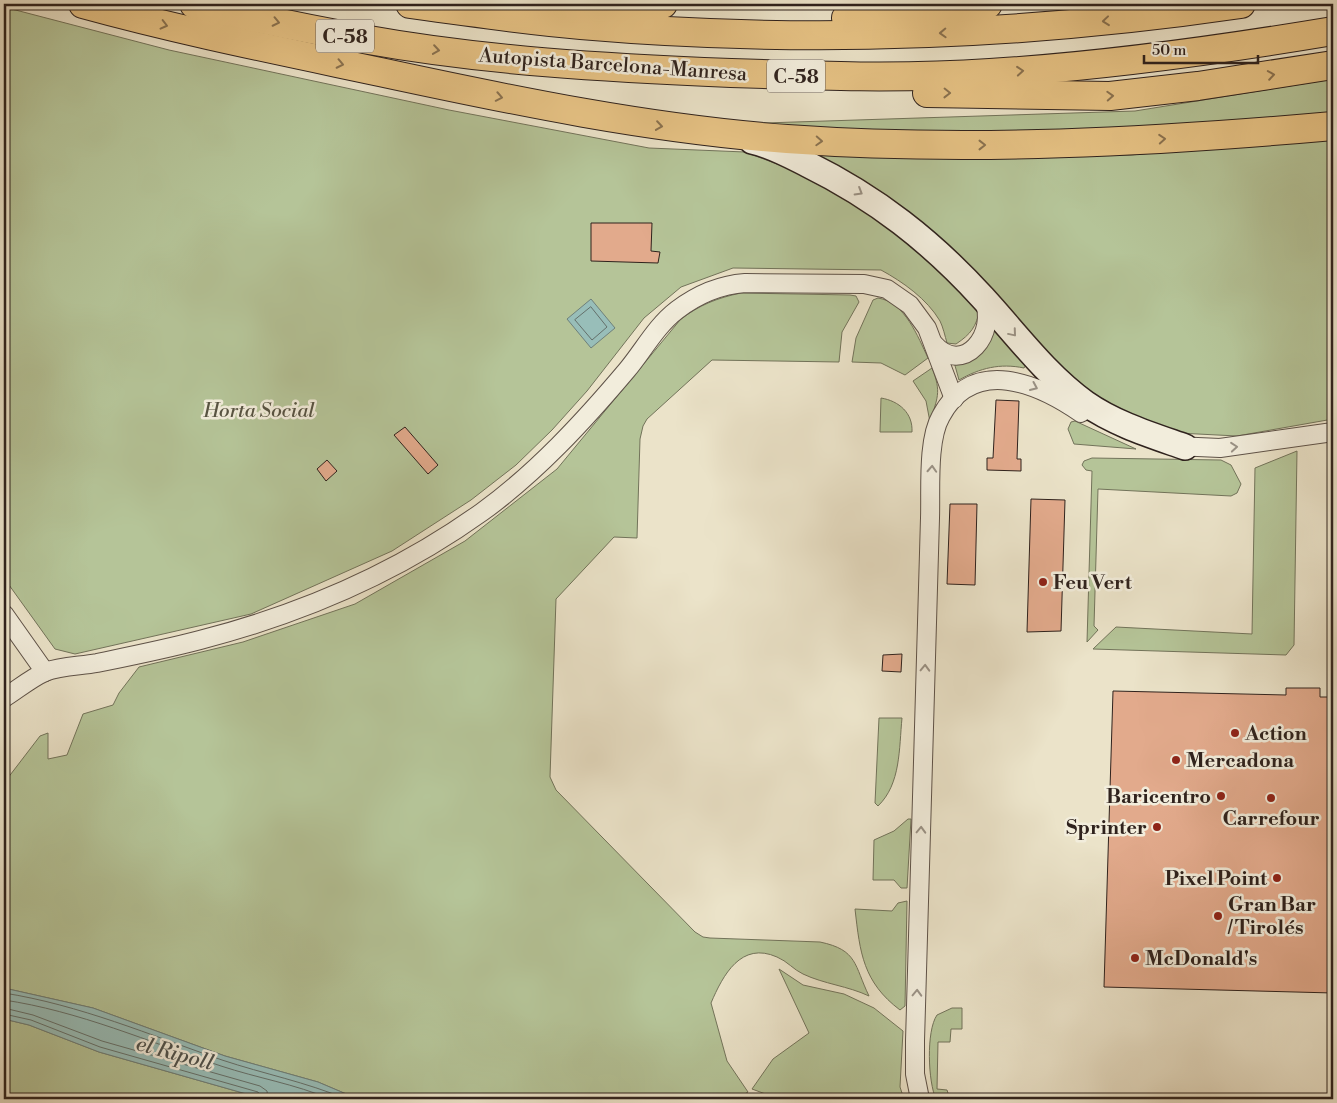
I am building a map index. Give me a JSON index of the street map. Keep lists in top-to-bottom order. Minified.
{"streets":{"main road":["C-58","Autopista Barcelona-Manresa"]},"water":["el Ripoll"],"parks":["Horta Social"],"places":["Feu Vert","Action","Mercadona","Baricentro","Carrefour","Sprinter","Pixel Point","Gran Bar / Tirolés","McDonald's"],"scale_bar":"50 m"}
